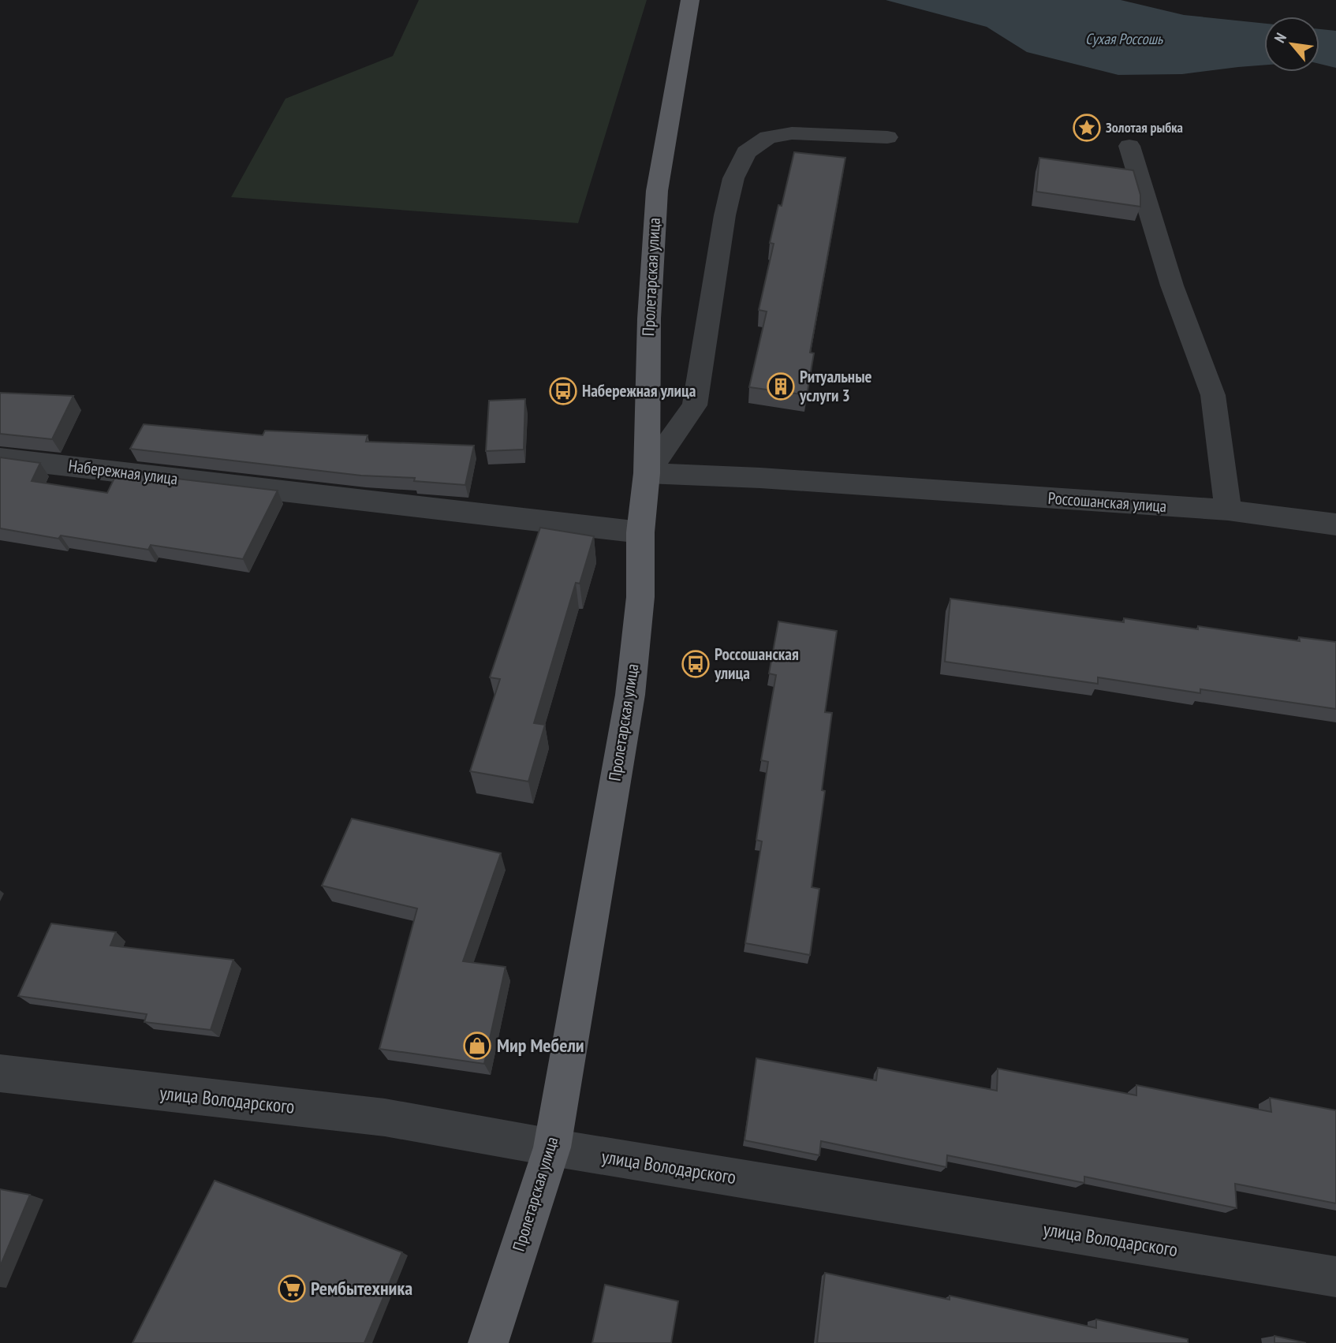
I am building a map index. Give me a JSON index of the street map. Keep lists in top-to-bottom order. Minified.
{"streets":{"main road":["Пролетарская улица"],"street":["Набережная улица","Россошанская улица","улица Володарского"]},"crossings":[["Пролетарская улица","Набережная улица"],["Пролетарская улица","Россошанская улица"],["Пролетарская улица","улица Володарского"]],"water":["Сухая Россошь"],"places":{"place":["Золотая рыбка"],"building":["Ритуальные услуги 3"],"bus stop":["Набережная улица","Россошанская улица"],"shop":["Мир Мебели"],"supermarket":["Рембытехника"]},"north":"top left"}
